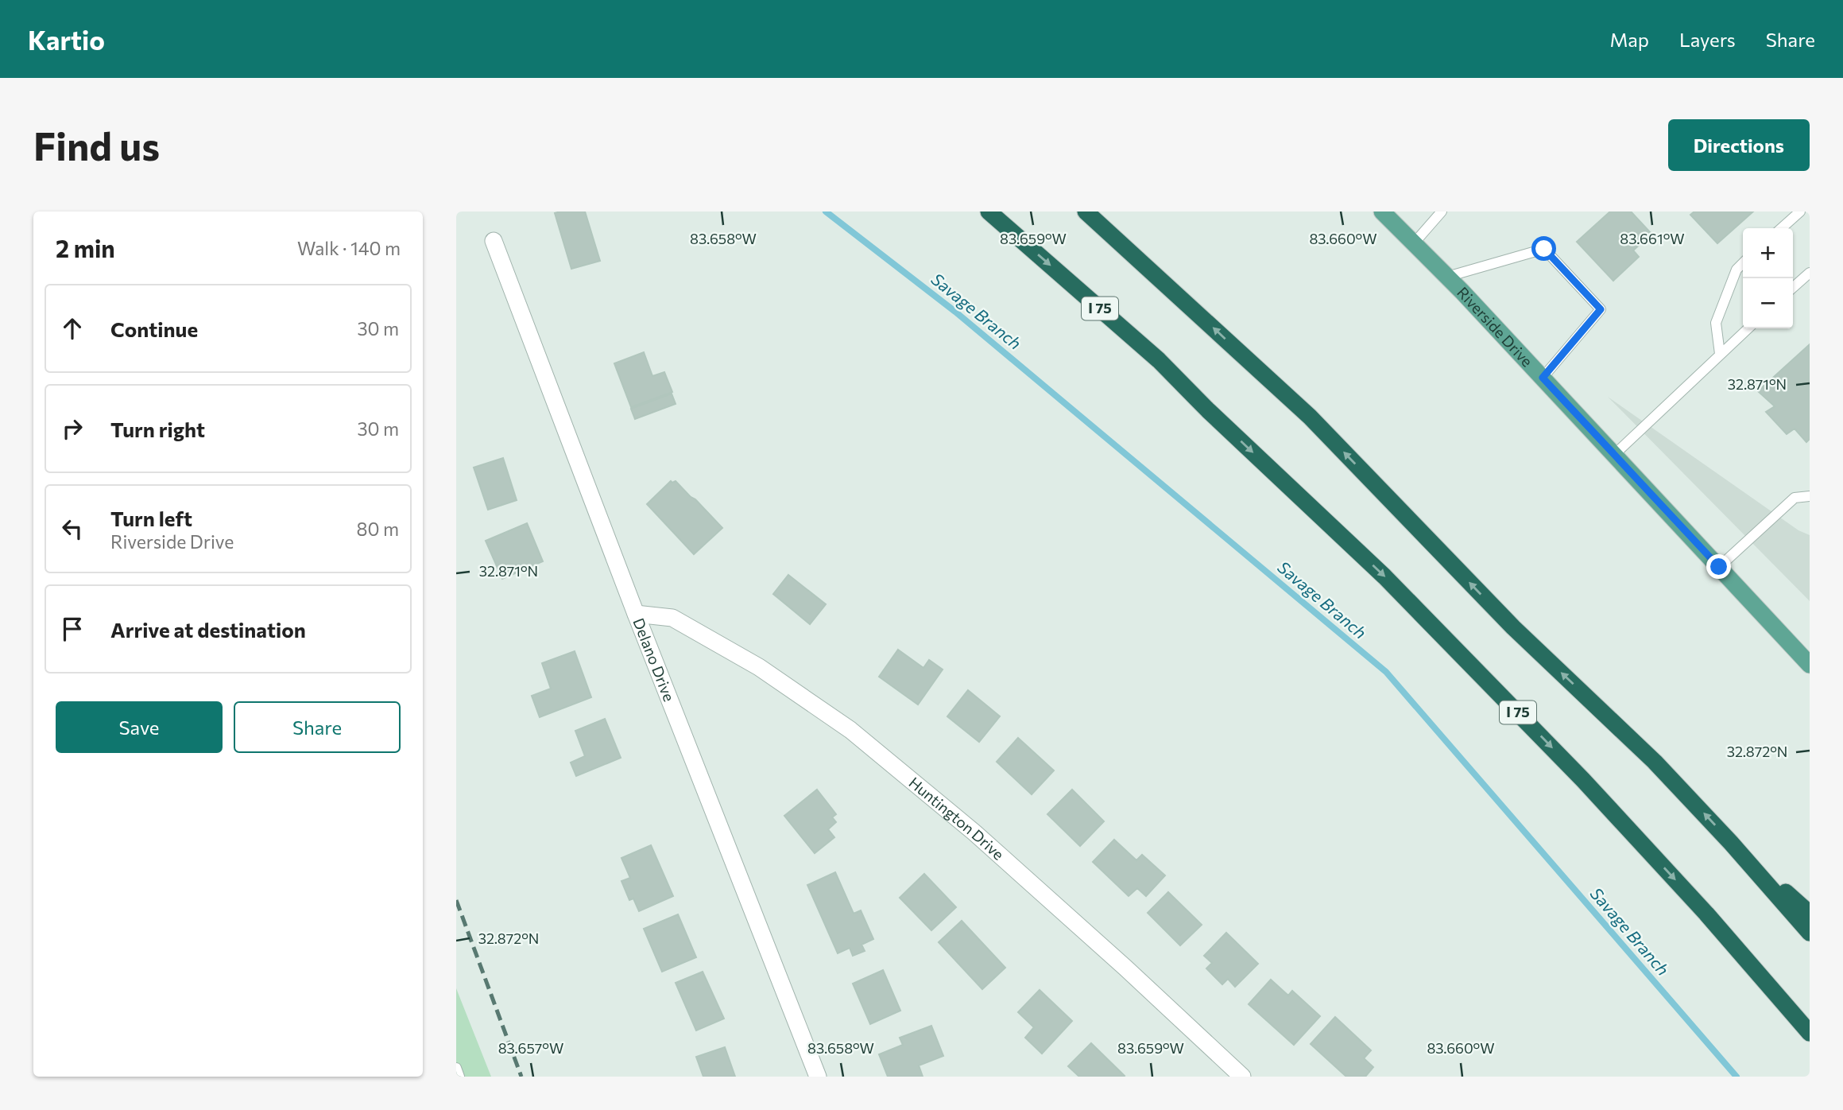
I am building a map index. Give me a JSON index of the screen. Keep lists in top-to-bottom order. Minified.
{"streets":{"highway":["I 75"],"main road":["Riverside Drive"],"street":["Delano Drive","Huntington Drive"]},"crossings":[["Delano Drive","Huntington Drive"]],"water":["Savage Branch"],"page":{"header":"Kartio","nav":["Map","Layers","Share"],"buttons":["Directions",["Save","Share"]],"title":"Find us","heading":["2 min","Walk · 140 m"],"map_buttons":["+","−"],"list":[["Continue","30 m"],["Turn right","30 m"],["Turn left","Riverside Drive","80 m"],"Arrive at destination"]},"coordinates":["83.658°W","83.659°W","83.660°W","83.661°W","32.871°N","32.872°N","83.657°W"]}
